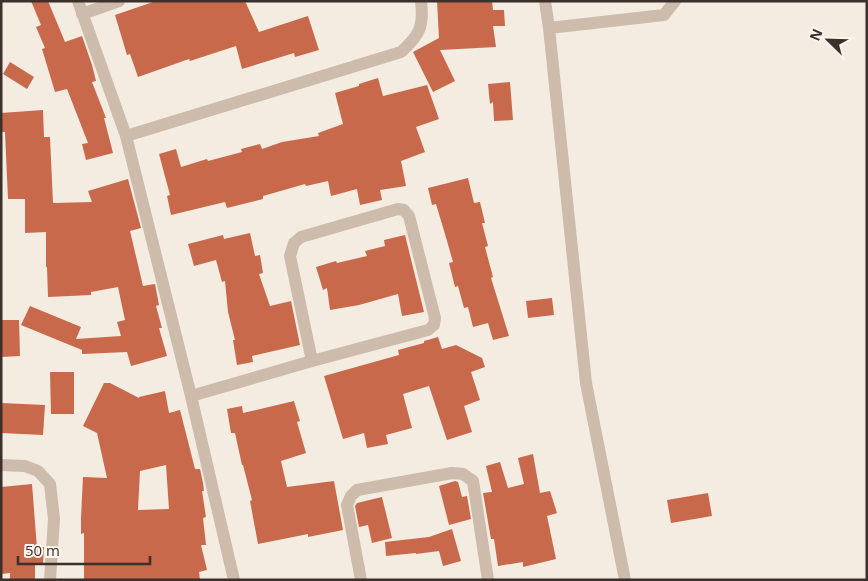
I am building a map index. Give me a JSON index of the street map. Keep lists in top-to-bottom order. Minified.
{"scale_bar":"50 m","north":"top left"}
